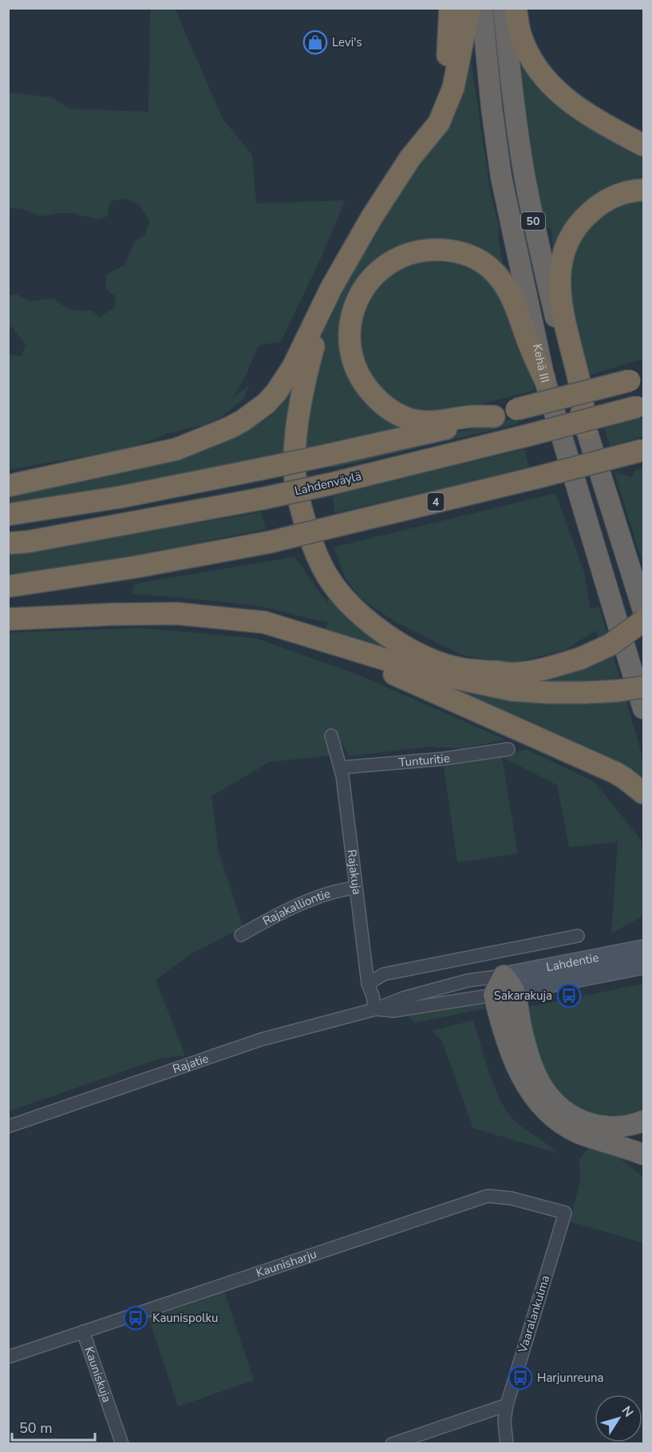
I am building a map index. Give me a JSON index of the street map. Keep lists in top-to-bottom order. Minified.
{"streets":{"highway":["50","Kehä III","Lahdenväylä","4"],"main road":["Lahdentie"],"street":["Tunturitie","Rajakuja","Rajakalliontie","Rajatie","Kaunisharju","Vaaralankulma","Kauniskuja"]},"crossings":[["Tunturitie","Rajakuja"],["Rajakuja","Rajakalliontie"],["Rajakuja","Rajatie"],["Lahdentie","Rajatie"],["Kaunisharju","Vaaralankulma"],["Kaunisharju","Kauniskuja"]],"places":{"shop":["Levi's"],"bus stop":["Sakarakuja","Kaunispolku","Harjunreuna"]},"scale_bar":"50 m","north":"top right"}
